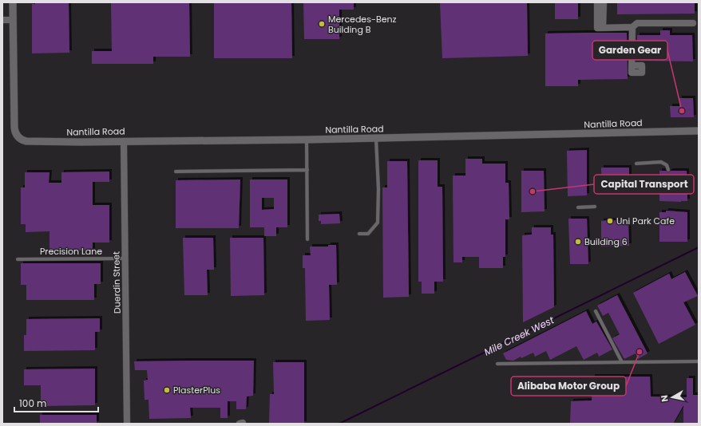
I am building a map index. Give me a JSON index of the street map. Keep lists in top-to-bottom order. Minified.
{"streets":{"street":["Nantilla Road","Duerdin Street"],"lane":["Precision Lane"]},"crossings":[["Nantilla Road","Duerdin Street"],["Precision Lane","Duerdin Street"]],"water":["Mile Creek West"],"places":["Mercedes-Benz Building B","Garden Gear","Capital Transport","Uni Park Cafe","Building 6","Alibaba Motor Group","PlasterPlus"],"scale_bar":"100 m","north":"left"}
